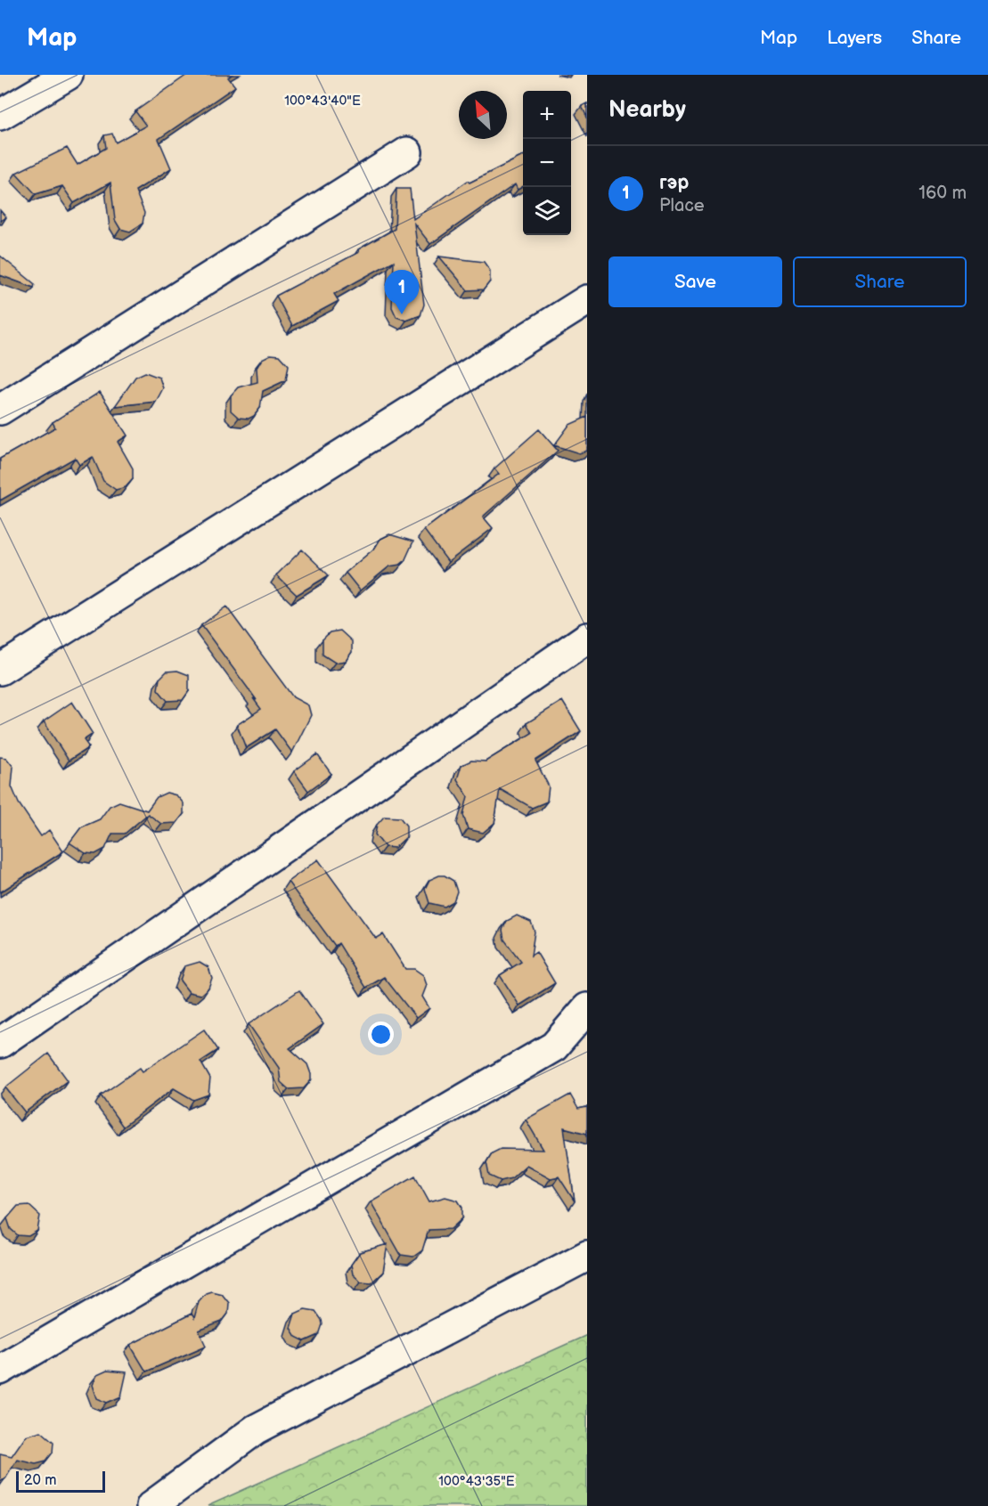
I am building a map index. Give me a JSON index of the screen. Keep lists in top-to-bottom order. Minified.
{"scale_bar":"20 m","north":"top left","page":{"header":"Map","nav":["Map","Layers","Share"],"heading":"Nearby","map_buttons":["+","−"],"list":[{"mark":"1","name":"гэр","note":"Place","value":"160 m"}],"buttons":["Save","Share"],"pins":"1","scale":"20 m"},"coordinates":["100°43'40\"E","100°43'35\"E"]}
